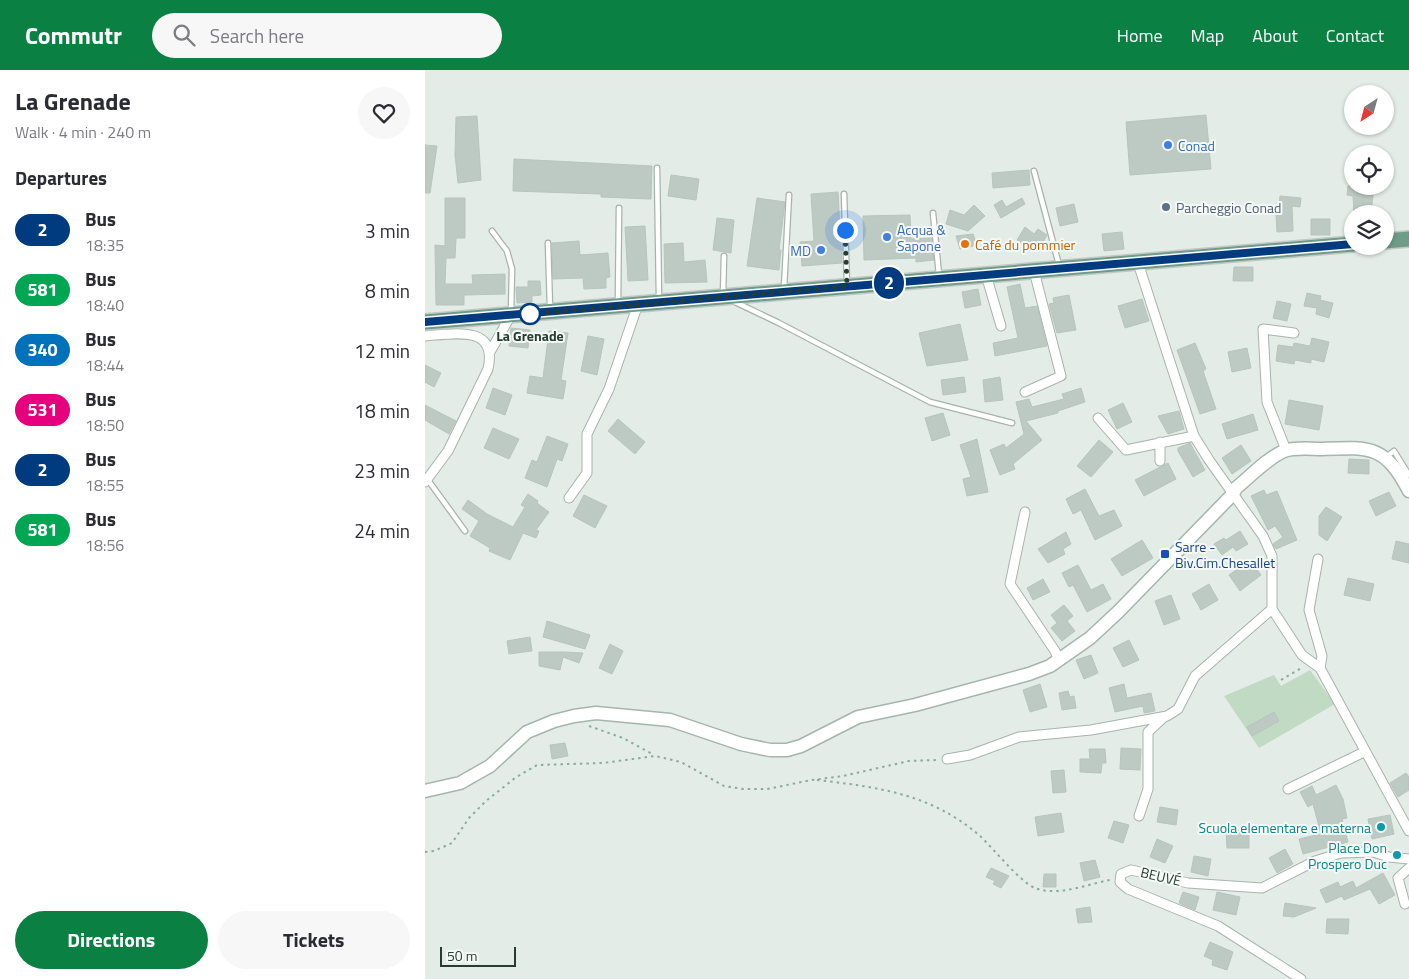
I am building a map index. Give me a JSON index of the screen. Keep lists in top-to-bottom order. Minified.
{"streets":{"street":["BEUVÉ"]},"places":{"other":["Conad","Parcheggio Conad","Acqua & Sapone","Café du pommier","MD","La Grenade","Scuola elementare e materna","Place Don Prospero Duc"],"transit":["Sarre - Biv.Cim.Chesallet"]},"lines":["bus line 2"],"scale_bar":"50 m","north":"bottom left","page":{"header":"Commutr","search":"Search here","nav":["Home","Map","About","Contact"],"heading":[["La Grenade","Walk · 4 min · 240 m"],"Departures"],"on_map":"2","list":[{"mark":"2","name":"Bus","note":"18:35","value":"3 min"},{"mark":"581","name":"Bus","note":"18:40","value":"8 min"},{"mark":"340","name":"Bus","note":"18:44","value":"12 min"},{"mark":"531","name":"Bus","note":"18:50","value":"18 min"},{"mark":"2","name":"Bus","note":"18:55","value":"23 min"},{"mark":"581","name":"Bus","note":"18:56","value":"24 min"}],"buttons":["Directions","Tickets"],"scale":"50 m"}}
